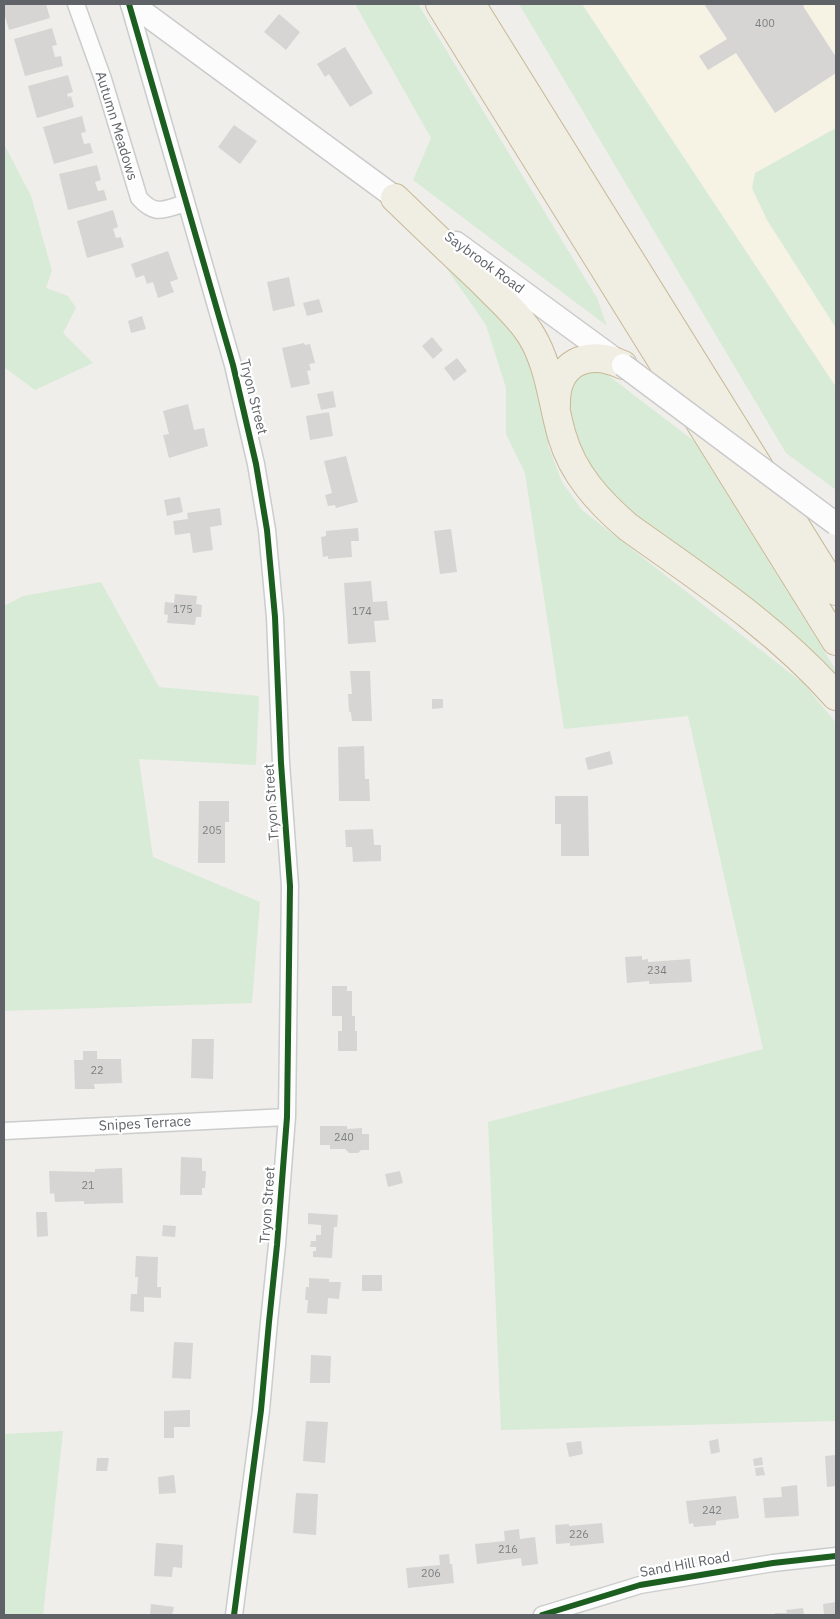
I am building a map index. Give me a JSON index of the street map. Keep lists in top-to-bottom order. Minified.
{"streets":{"main road":["Saybrook Road"],"street":["Autumn Meadows","Tryon Street","Snipes Terrace","Sand Hill Road"]},"crossings":[["Autumn Meadows","Tryon Street"],["Saybrook Road","Tryon Street"],["Tryon Street","Snipes Terrace"]],"house_numbers":["400","175","174","205","234","22","240","21","242","226","216","206"]}
